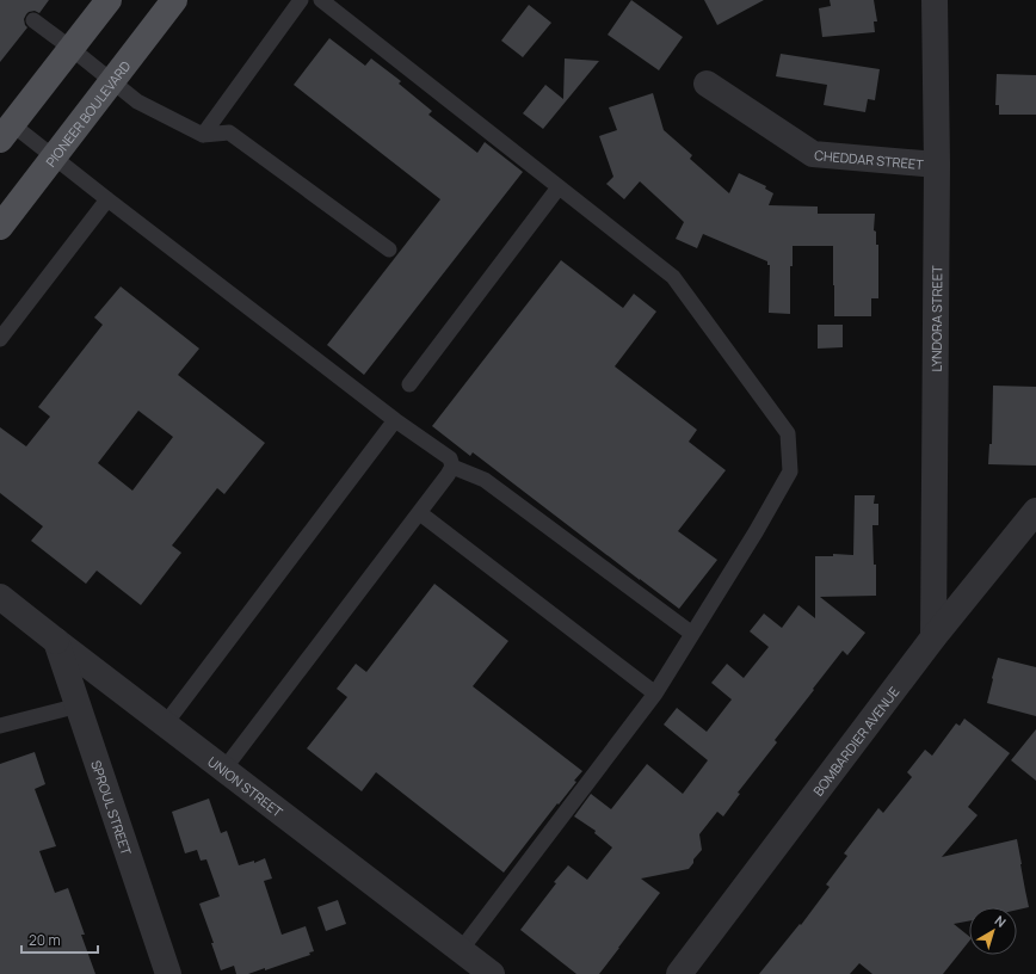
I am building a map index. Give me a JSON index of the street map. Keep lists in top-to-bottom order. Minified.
{"streets":{"main road":["PIONEER BOULEVARD"],"street":["CHEDDAR STREET","LYNDORA STREET","BOMBARDIER AVENUE","UNION STREET","SPROUL STREET"]},"crossings":[["CHEDDAR STREET","LYNDORA STREET"],["LYNDORA STREET","BOMBARDIER AVENUE"],["UNION STREET","SPROUL STREET"]],"scale_bar":"20 m","north":"top right"}
